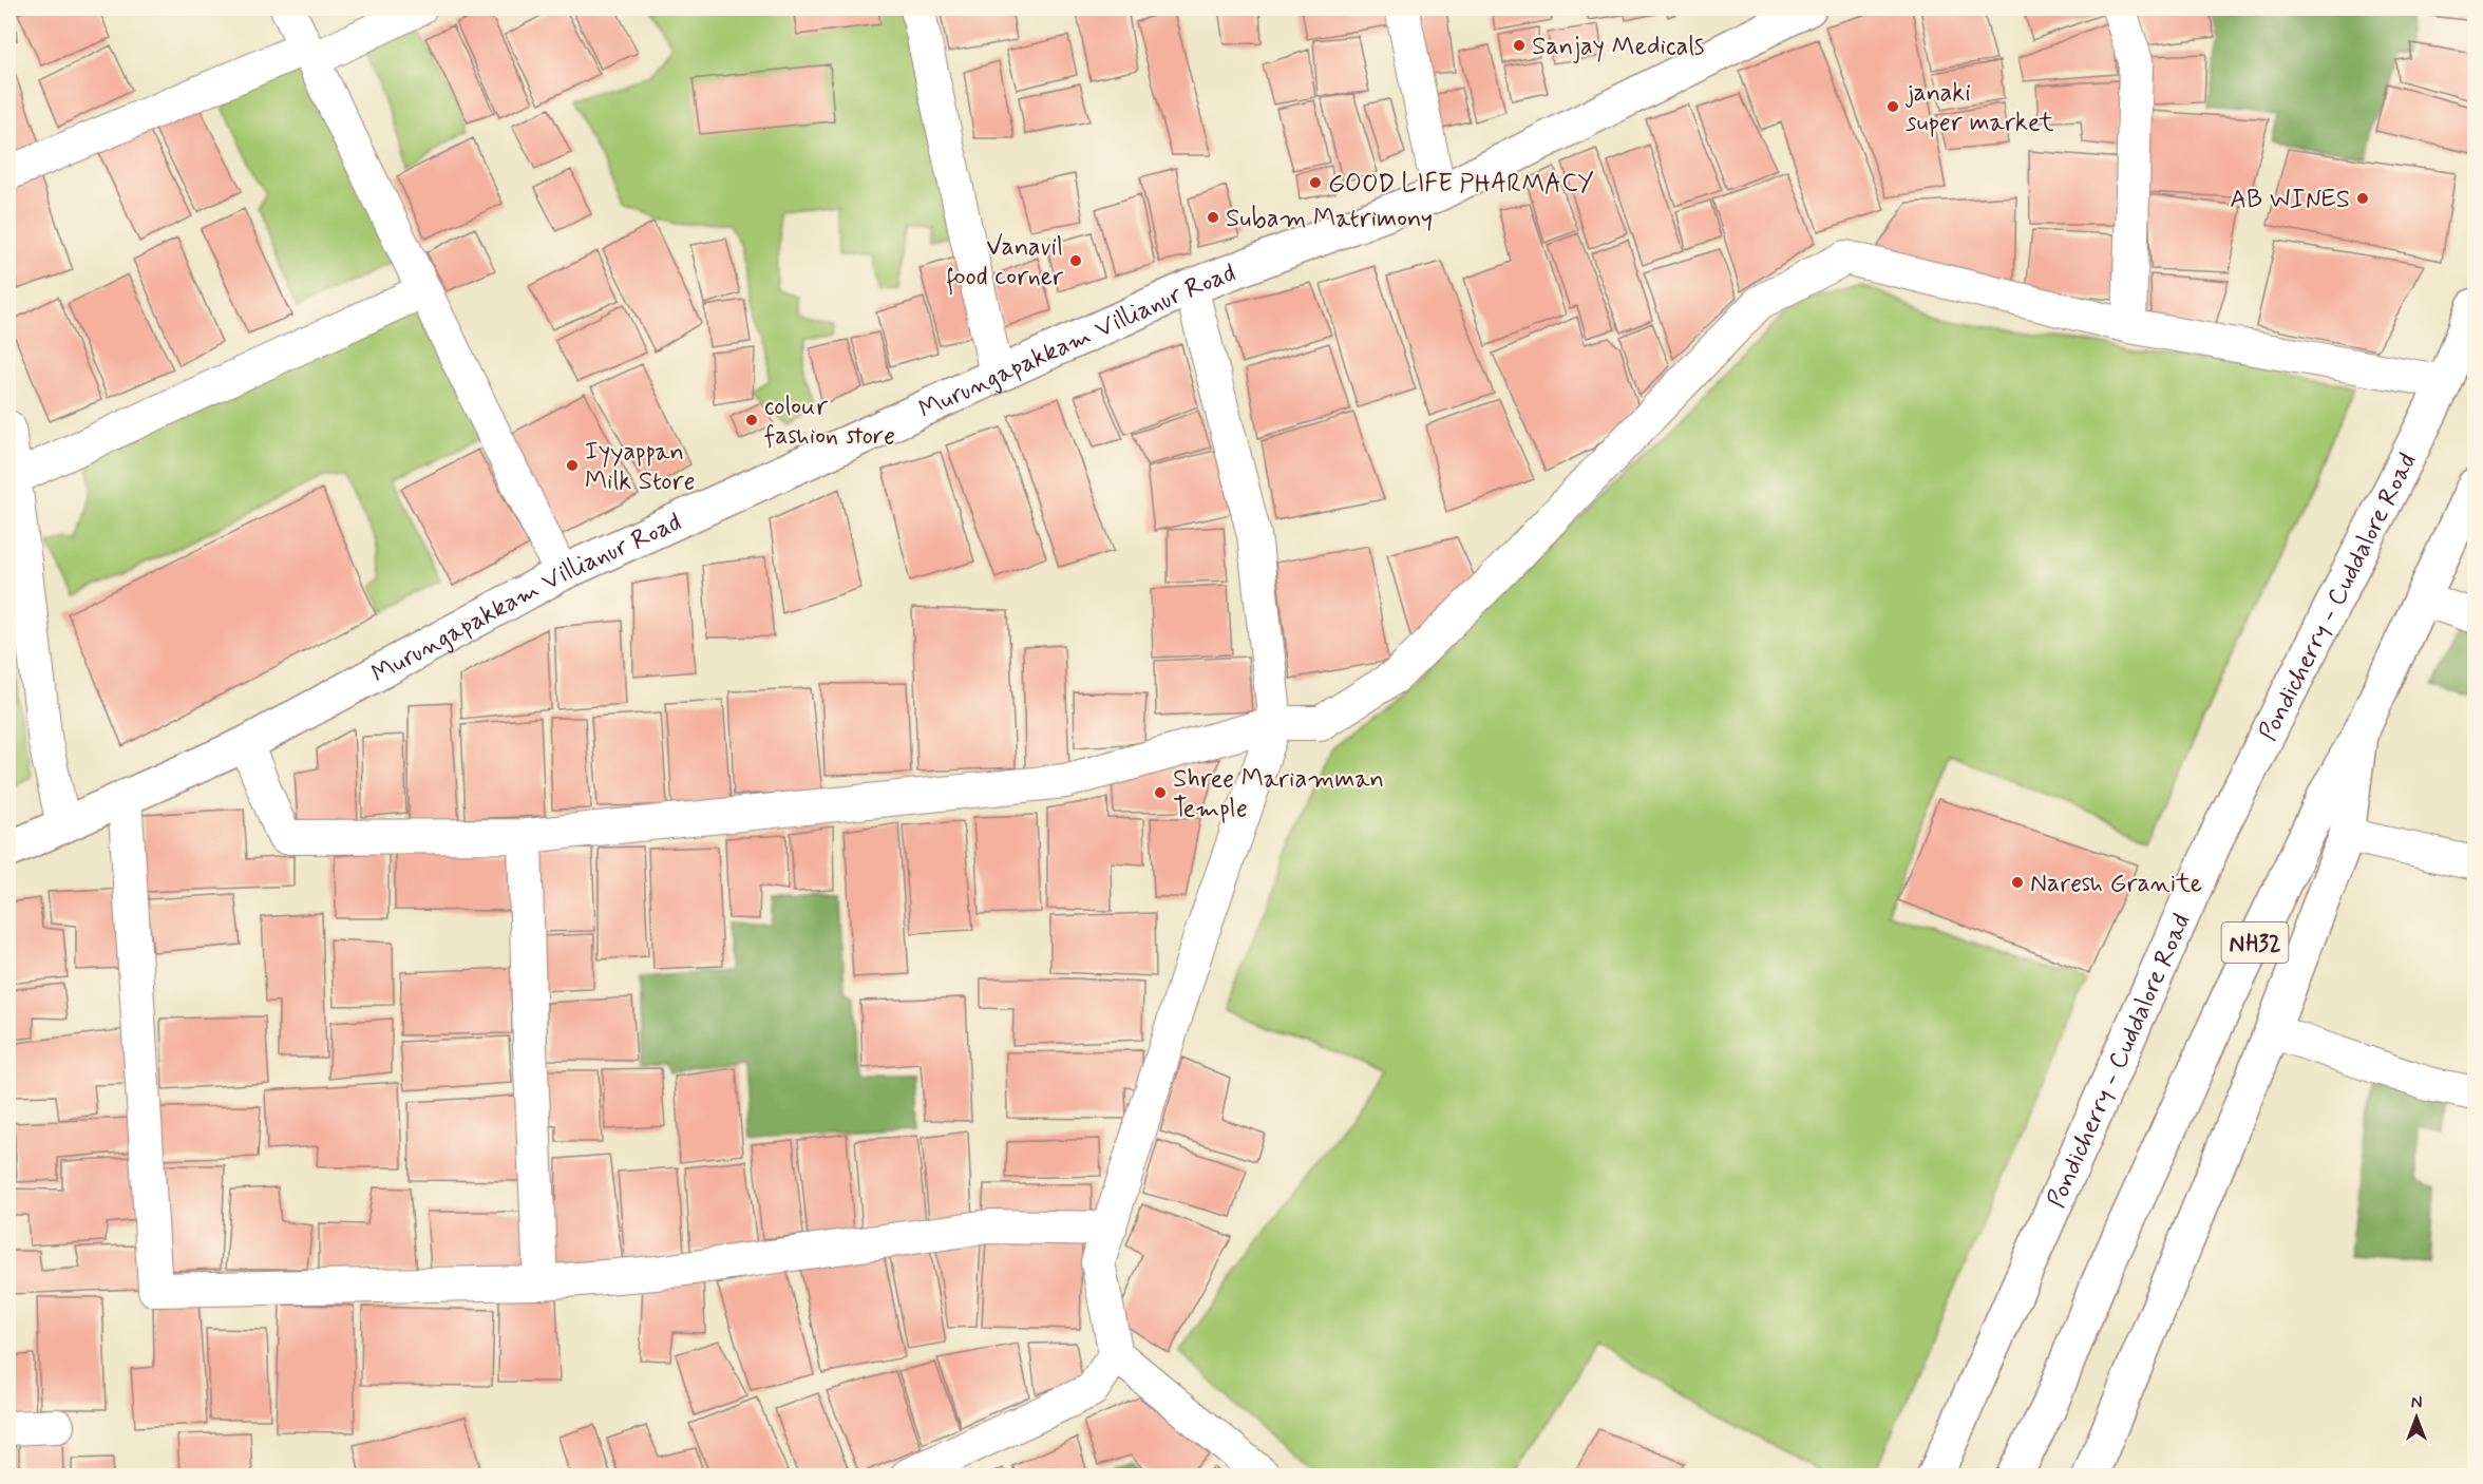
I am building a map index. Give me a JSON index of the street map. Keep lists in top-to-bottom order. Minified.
{"streets":{"main road":["Murungapakkam Villianur Road","Pondicherry - Cuddalore Road","NH32"]},"places":["Sanjay Medicals","janaki super market","GOOD LIFE PHARMACY","AB WINES","Subam Matrimony","Vanavil food corner","colour fashion store","Iyyappan Milk Store","Shree Mariamman Temple","Naresh Granite"],"north":"top"}
